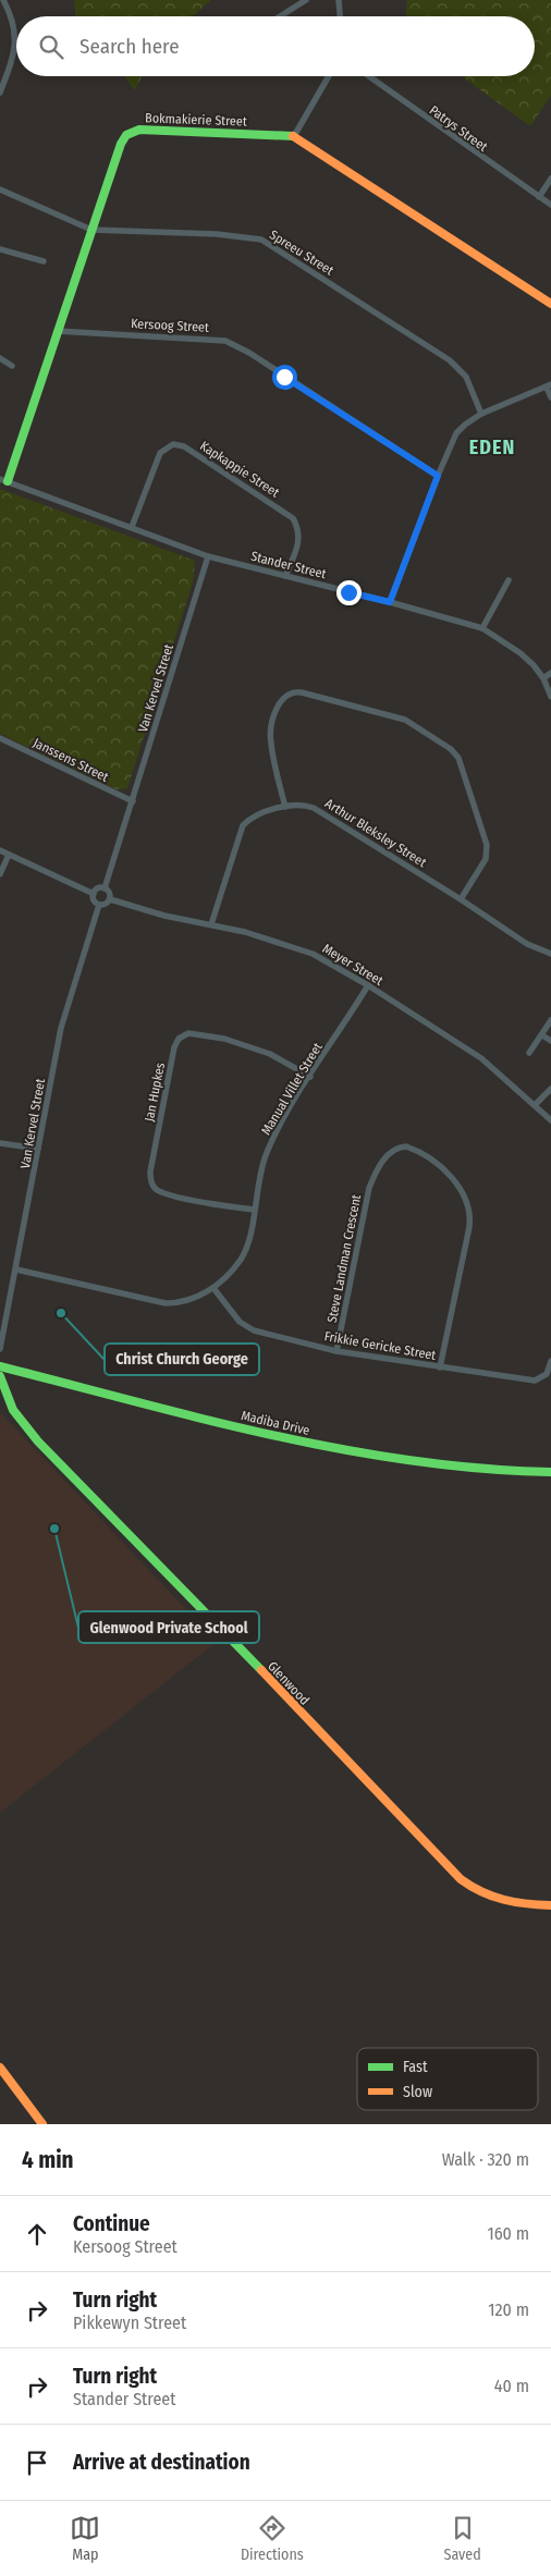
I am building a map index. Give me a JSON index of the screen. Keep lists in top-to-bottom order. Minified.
{"streets":{"main road":["Bokmakierie Street","Madiba Drive","Glenwood"],"street":["Patrys Street","Spreeu Street","Kersoog Street","Kapkappie Street","Stander Street","Van Kervel Street","Janssens Street","Arthur Bleksley Street","Meyer Street","Manual Villet Street","Jan Hupkes","Steve Landman Crescent","Frikkie Gericke Street"]},"crossings":[["Bokmakierie Street","Spreeu Street"],["Bokmakierie Street","Kersoog Street"],["Bokmakierie Street","Stander Street"],["Kapkappie Street","Stander Street"],["Stander Street","Van Kervel Street"],["Van Kervel Street","Janssens Street"],["Van Kervel Street","Meyer Street"],["Van Kervel Street","Manual Villet Street"],["Arthur Bleksley Street","Meyer Street"],["Meyer Street","Manual Villet Street"],["Manual Villet Street","Jan Hupkes"],["Manual Villet Street","Frikkie Gericke Street"],["Steve Landman Crescent","Frikkie Gericke Street"]],"districts":["EDEN"],"places":["Christ Church George","Glenwood Private School"],"legend":["Fast","Slow"],"page":{"search":"Search here","heading":["4 min","Walk · 320 m"],"list":[["Continue","Kersoog Street","160 m"],["Turn right","Pikkewyn Street","120 m"],["Turn right","Stander Street","40 m"],"Arrive at destination"],"nav":["Map","Directions","Saved"]}}
